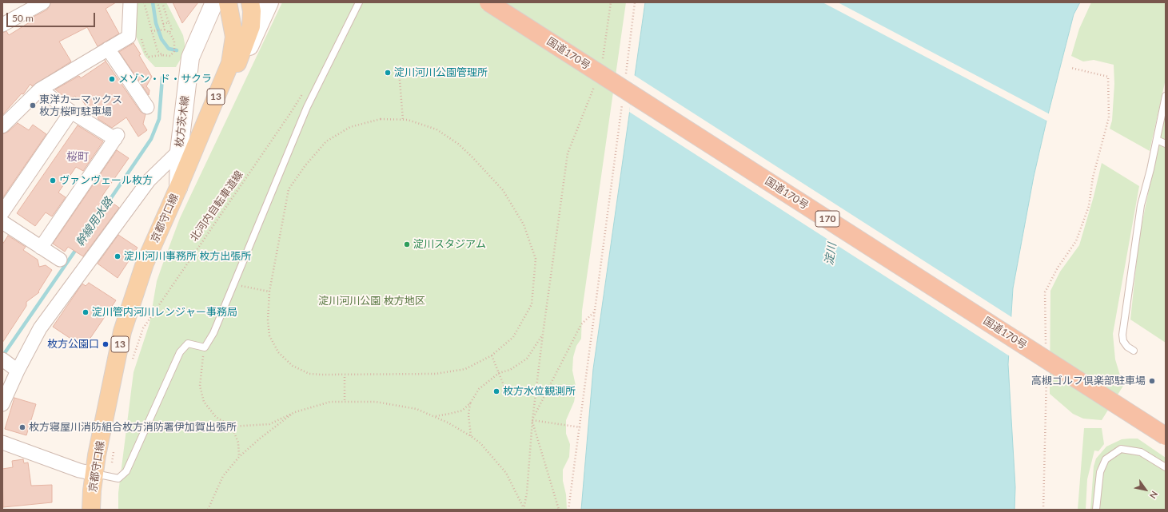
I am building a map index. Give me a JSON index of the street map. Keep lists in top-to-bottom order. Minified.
{"streets":{"highway":["国道170号","170"],"main road":["13","枚方茨木線","京都守口線"],"path":["北河内自転車道線"]},"crossings":[["枚方茨木線","京都守口線"]],"districts":["桜町"],"water":["幹線用水路","淀川"],"parks":["淀川河川公園 枚方地区"],"places":["淀川河川公園管理所","メゾン・ド・サクラ","東洋カーマックス 枚方桜町駐車場","ヴァンヴェール枚方","淀川スタジアム","淀川河川事務所 枚方出張所","淀川管内河川レンジャー事務局","枚方公園口","高槻ゴルフ倶楽部駐車場","枚方水位観測所","枚方寝屋川消防組合枚方消防署伊加賀出張所"],"scale_bar":"50 m","north":"bottom right"}
